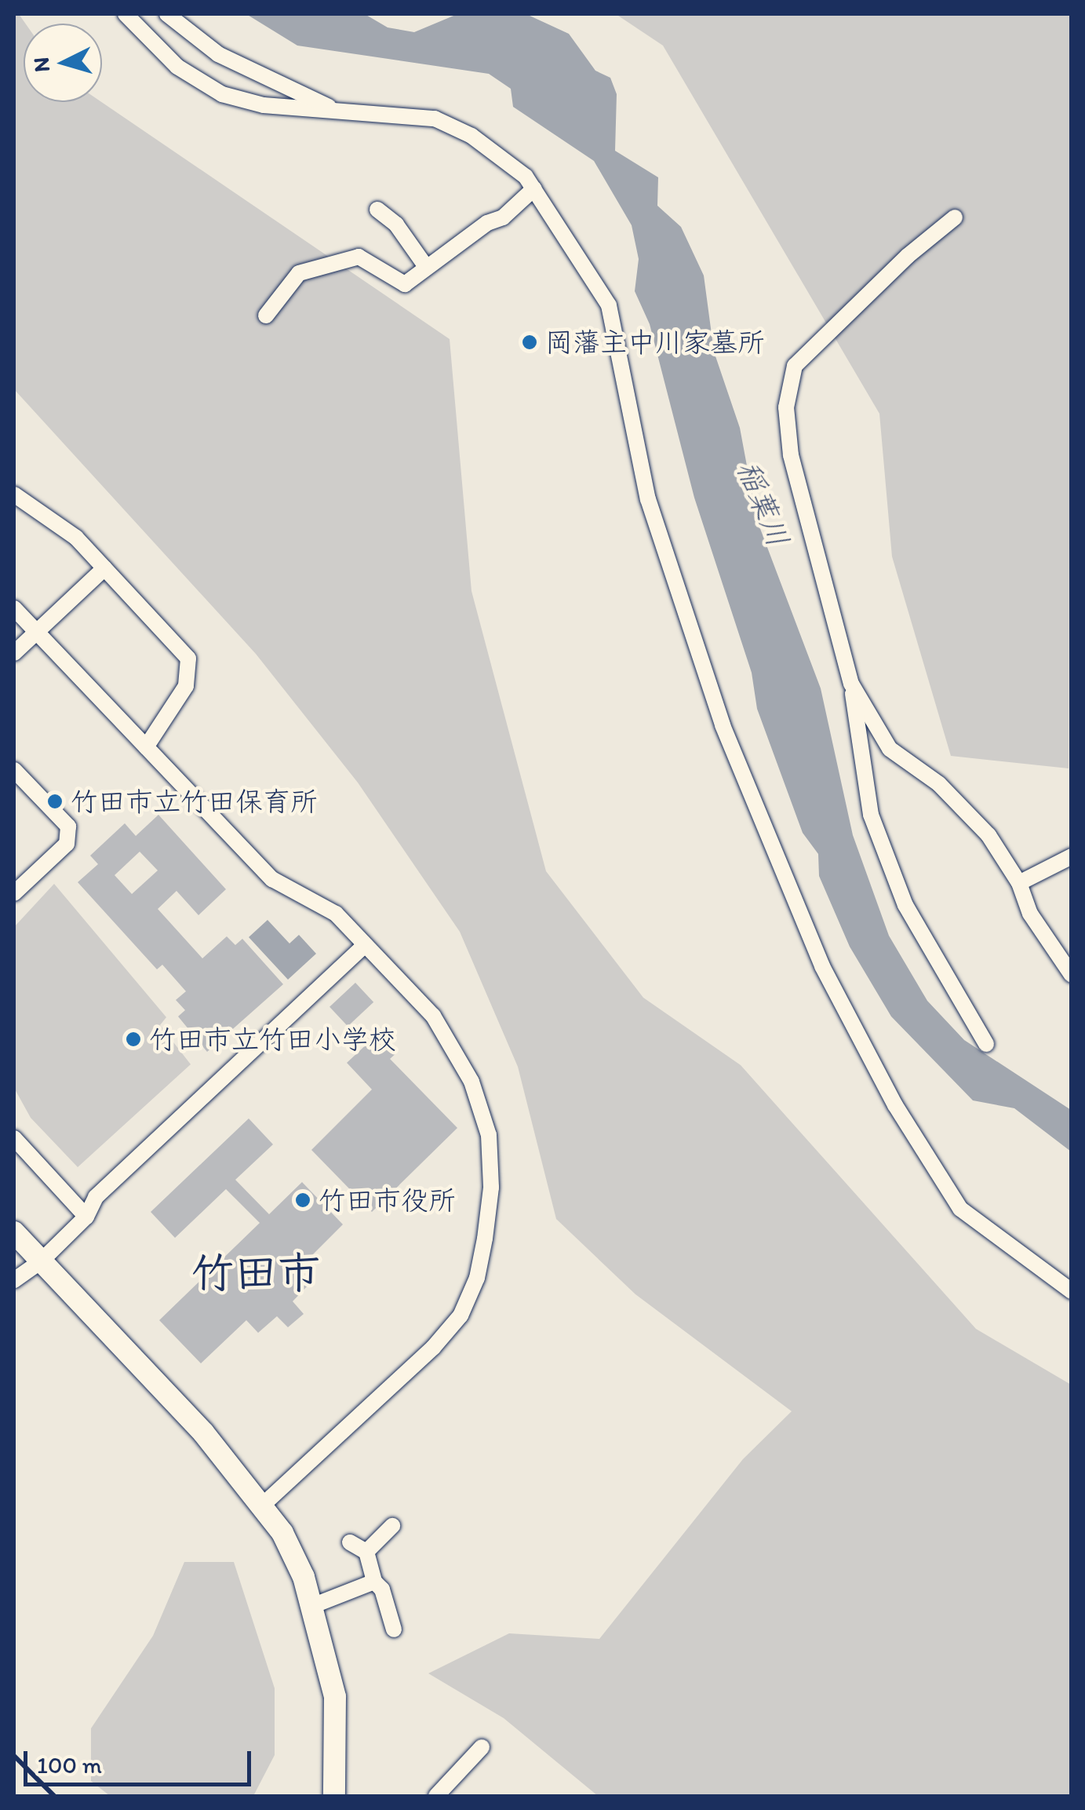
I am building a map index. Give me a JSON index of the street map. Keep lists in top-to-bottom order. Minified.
{"districts":["竹田市"],"water":["稲葉川"],"places":["岡藩主中川家墓所","竹田市立竹田保育所","竹田市立竹田小学校","竹田市役所"],"scale_bar":"100 m","north":"left"}
